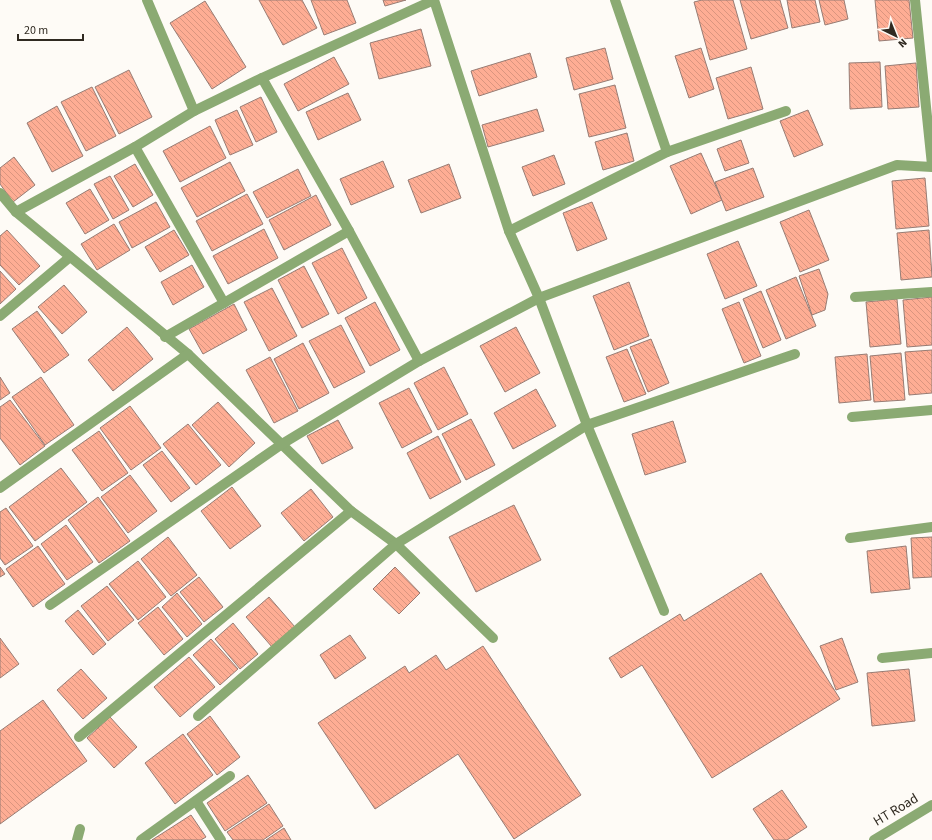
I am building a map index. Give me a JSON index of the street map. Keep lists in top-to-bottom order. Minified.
{"streets":{"street":["HT Road"]},"scale_bar":"20 m","north":"bottom right"}
